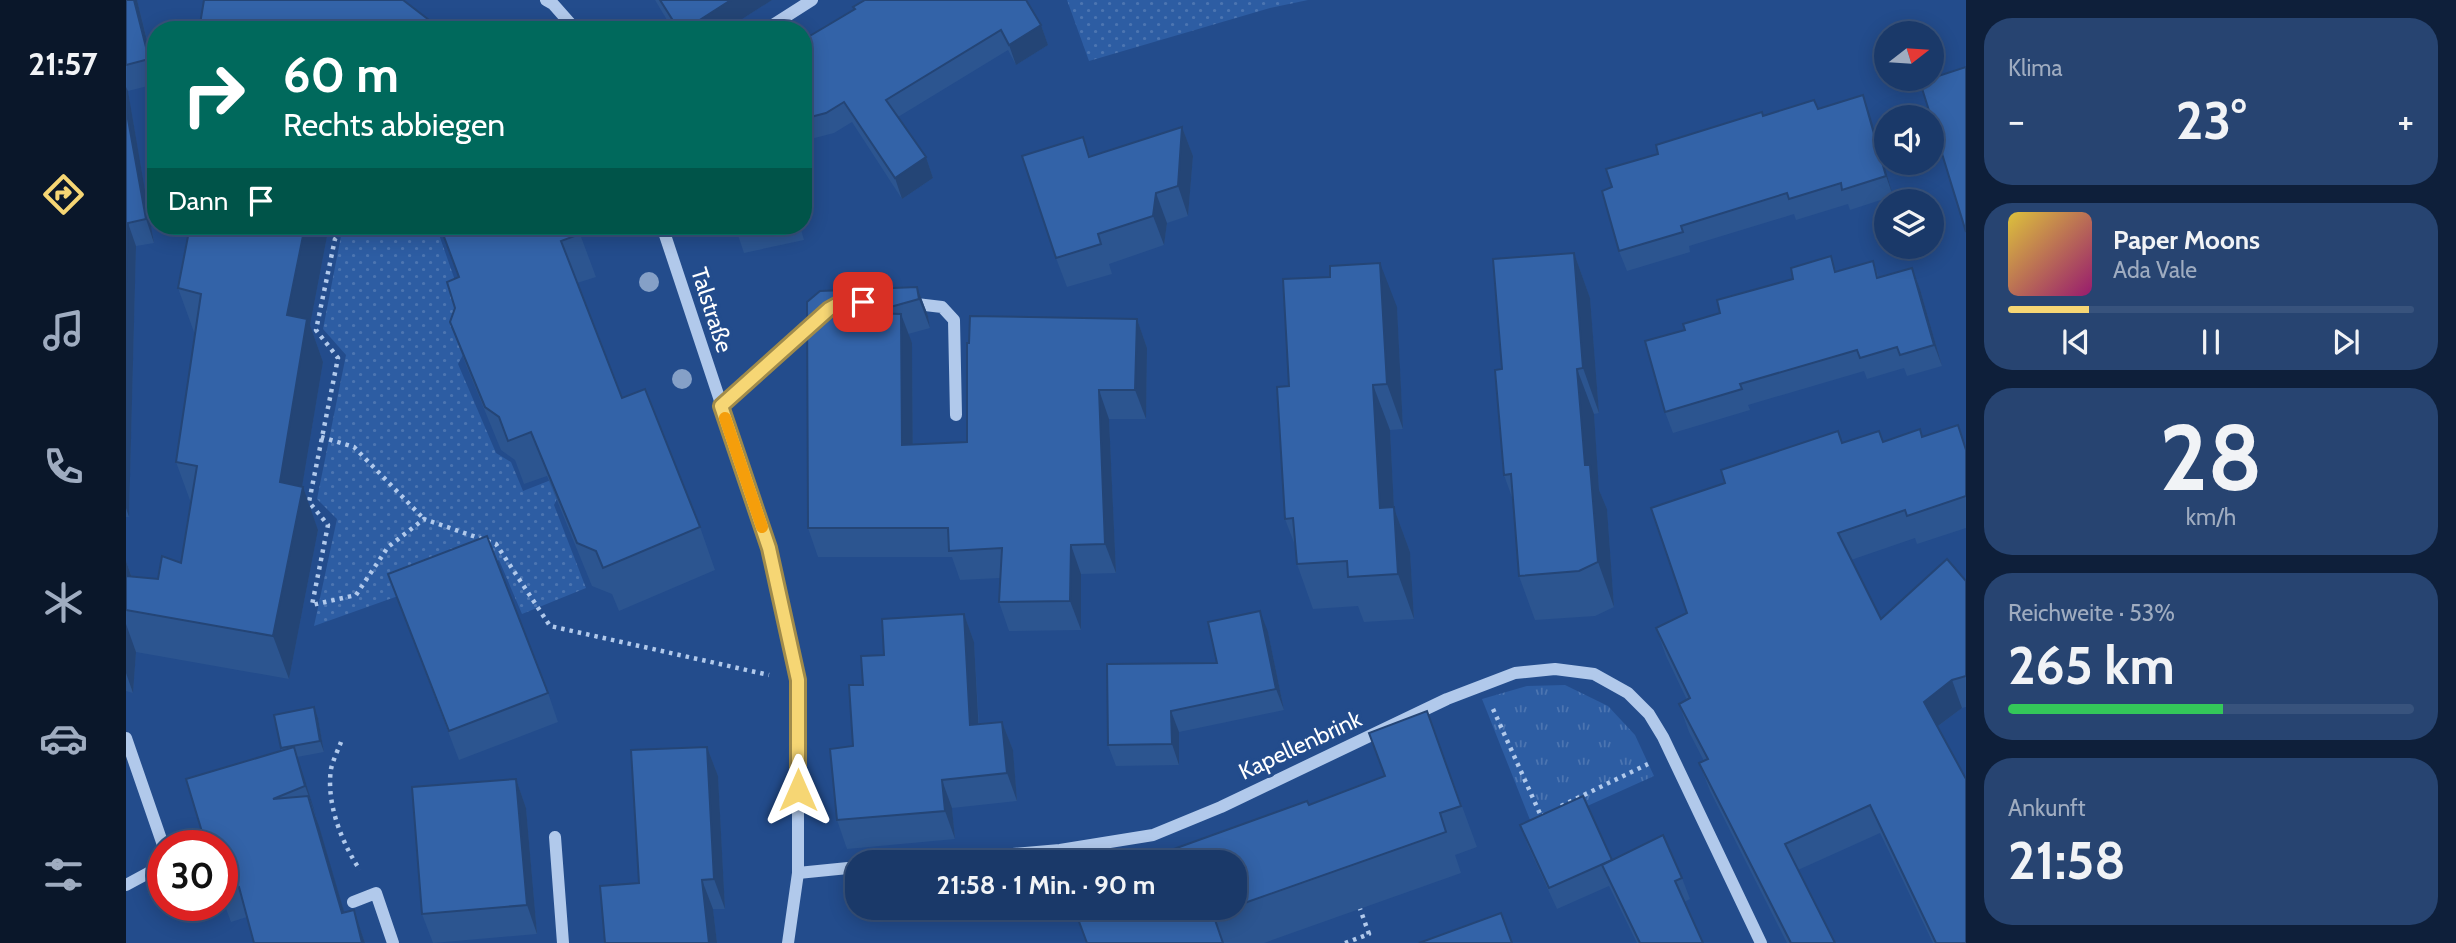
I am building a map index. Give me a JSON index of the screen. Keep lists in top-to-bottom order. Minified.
{"streets":{"street":["Talstraße","Kapellenbrink"]},"north":"right","page":{"tabs":"21:57","tile":["Klima",["28","km/h"],["Reichweite · 53%","265 km"],["Ankunft","21:58"]],"turn":["60 m","Rechts abbiegen"],"heat":["−","23°","+"],"then":"Dann","song":["Paper Moons","Ada Vale"],"limit":"30","trip":"21:58 · 1 Min. · 90 m"}}
